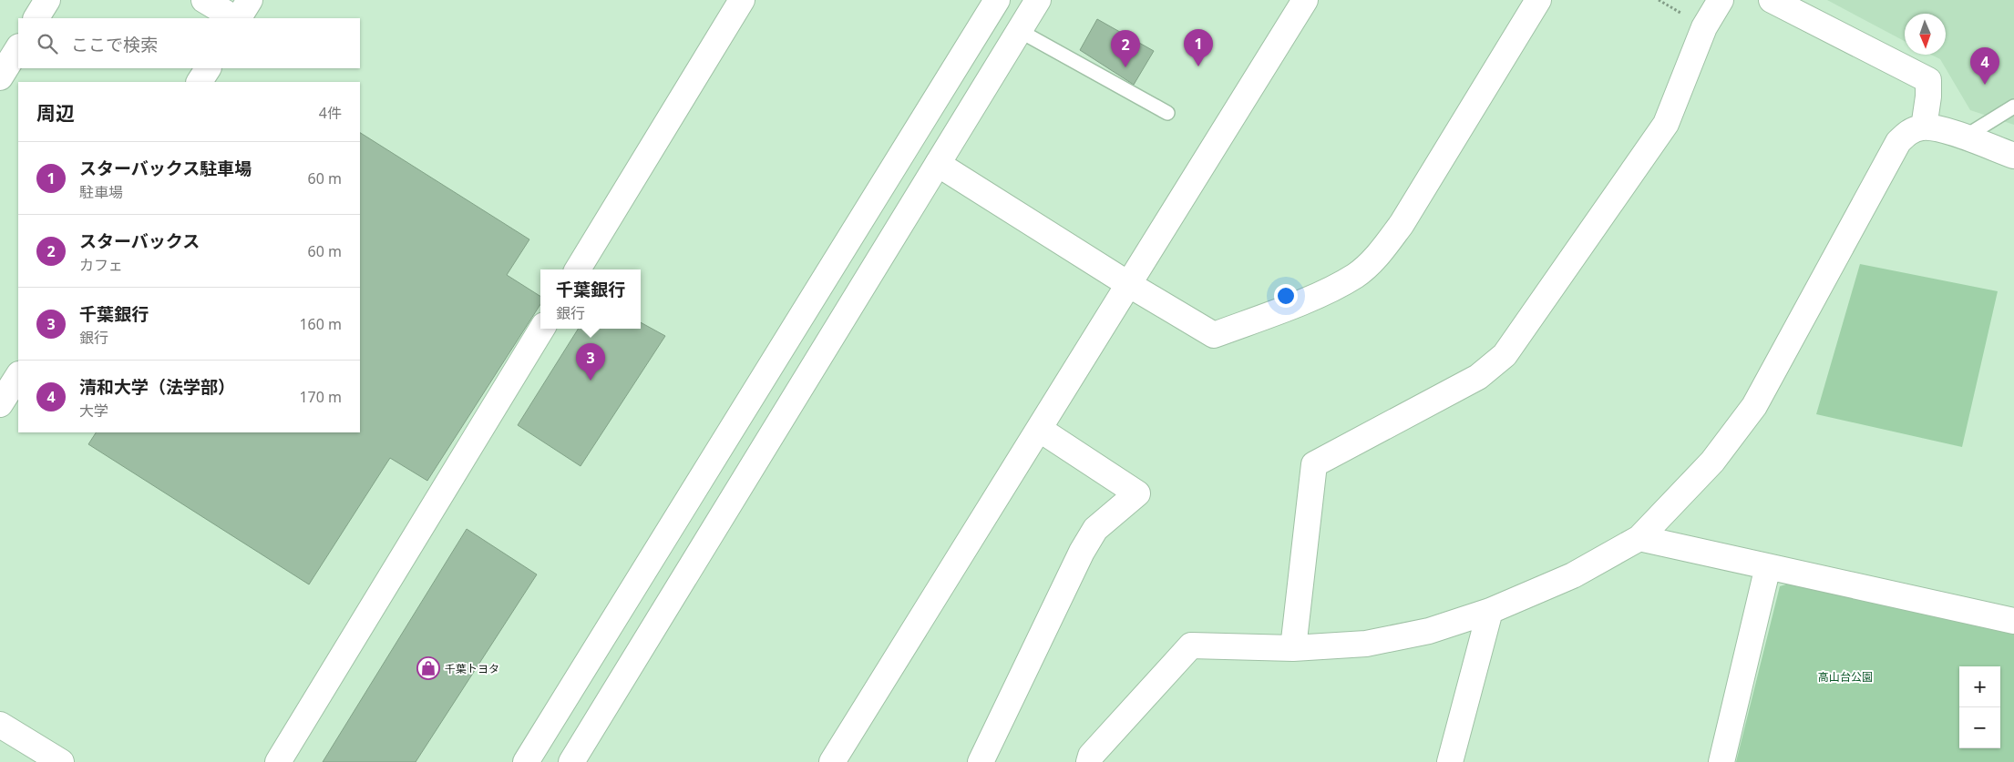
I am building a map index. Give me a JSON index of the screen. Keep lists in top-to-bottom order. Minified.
{"parks":["高山台公園"],"places":{"shop":["千葉トヨタ"]},"north":"bottom","page":{"search":"ここで検索","pins":["1","2","4","3"],"heading":["周辺","4件"],"list":[{"mark":"1","name":"スターバックス駐車場","note":"駐車場","value":"60 m"},{"mark":"2","name":"スターバックス","note":"カフェ","value":"60 m"},{"mark":"3","name":"千葉銀行","note":"銀行","value":"160 m"},{"mark":"4","name":"清和大学（法学部）","note":"大学","value":"170 m"}],"popup":["千葉銀行","銀行"],"map_buttons":["+","−"]}}
